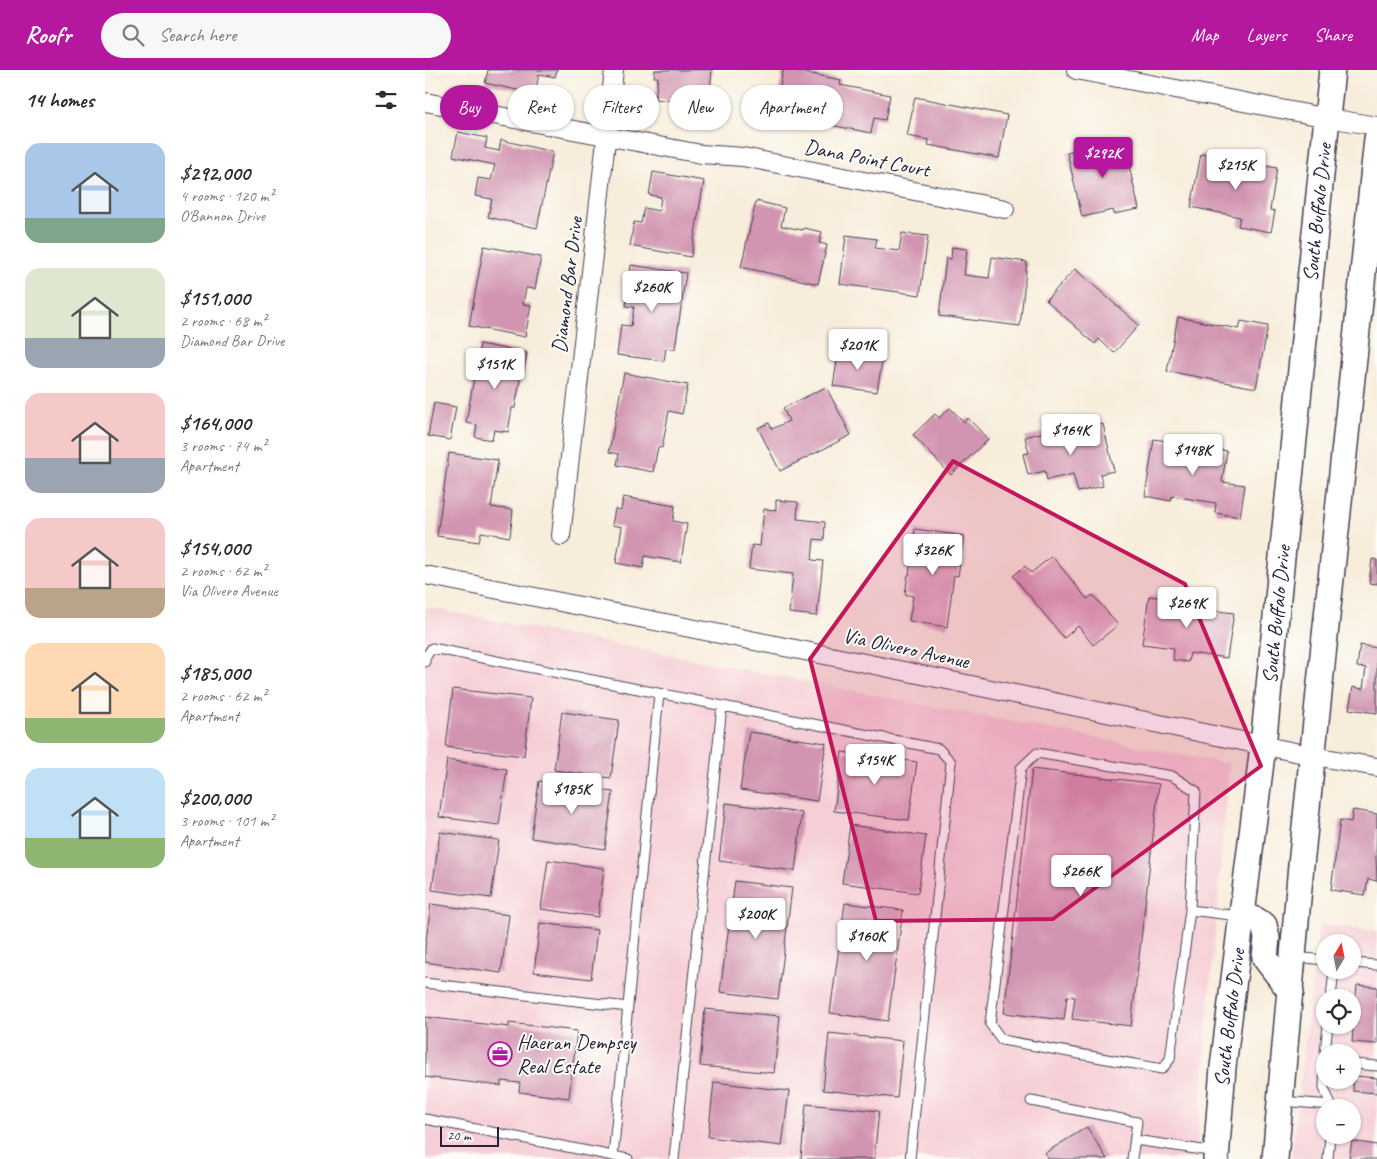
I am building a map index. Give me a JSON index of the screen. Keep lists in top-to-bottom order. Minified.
{"streets":{"main road":["South Buffalo Drive"],"street":["Dana Point Court","Diamond Bar Drive","Via Olivero Avenue"]},"crossings":[["Dana Point Court","Diamond Bar Drive"],["South Buffalo Drive","Via Olivero Avenue"]],"places":{"office":["Haeran Dempsey Real Estate"]},"scale_bar":"20 m","north":"top","page":{"header":"Roofr","search":"Search here","nav":["Map","Layers","Share"],"heading":"14 homes","chip":["Buy","Rent","Filters","New","Apartment"],"list":[{"name":"$292,000","note":"4 rooms · 120 m² · O'Bannon Drive"},{"name":"$151,000","note":"2 rooms · 68 m² · Diamond Bar Drive"},{"name":"$164,000","note":"3 rooms · 74 m² · Apartment"},{"name":"$154,000","note":"2 rooms · 62 m² · Via Olivero Avenue"},{"name":"$185,000","note":"2 rooms · 62 m² · Apartment"},{"name":"$200,000","note":"3 rooms · 101 m² · Apartment"}],"price":["$292K","$215K","$260K","$201K","$151K","$164K","$148K","$326K","$269K","$154K","$185K","$266K","$200K","$160K"],"map_buttons":["+","−"],"scale":"20 m"}}
